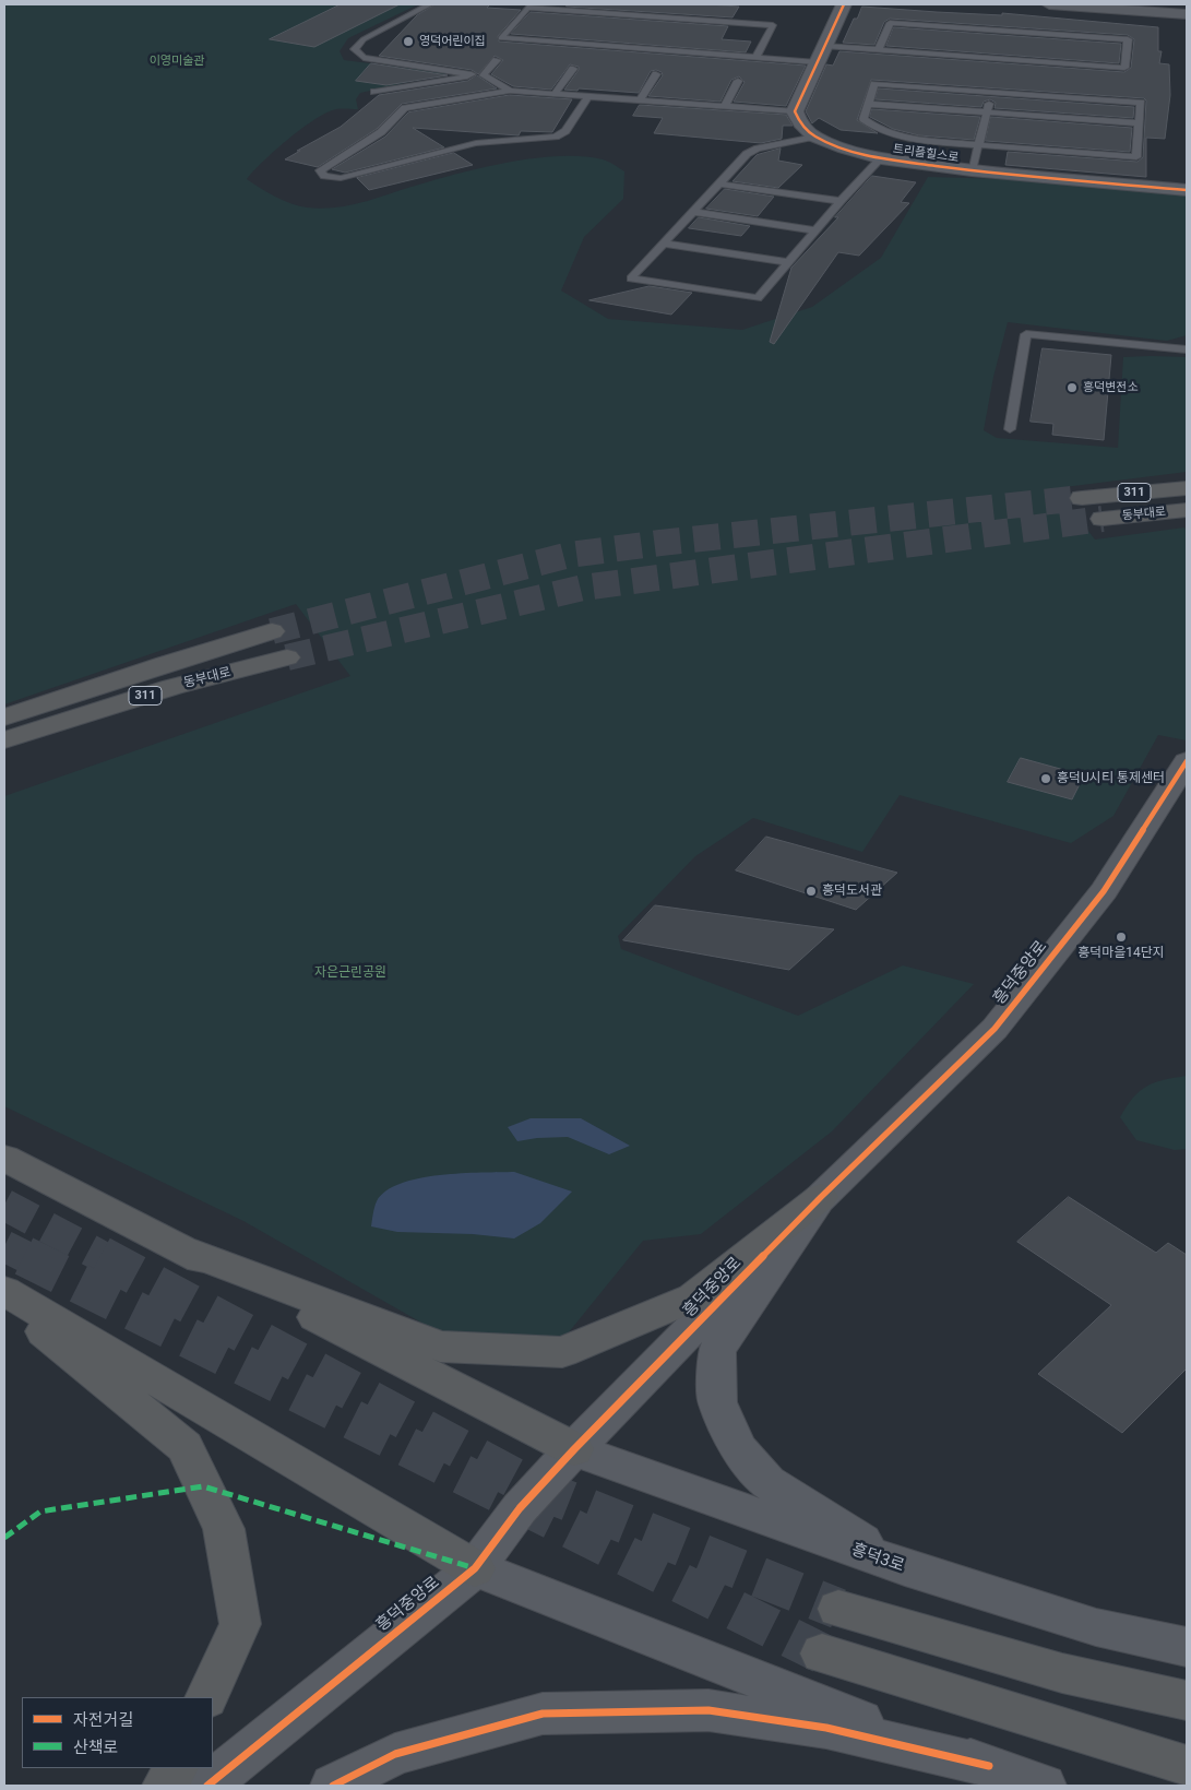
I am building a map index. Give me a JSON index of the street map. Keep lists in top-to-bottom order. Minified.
{"streets":{"highway":["311","동부대로"],"street":["트리플힐스로","흥덕중앙로","흥덕3로"]},"crossings":[["흥덕중앙로","흥덕3로"]],"parks":["이영미술관","자은근린공원"],"places":["영덕어린이집","흥덕변전소","흥덕U시티 통제센터","흥덕도서관","흥덕마을14단지"],"legend":["자전거길","산책로"]}
